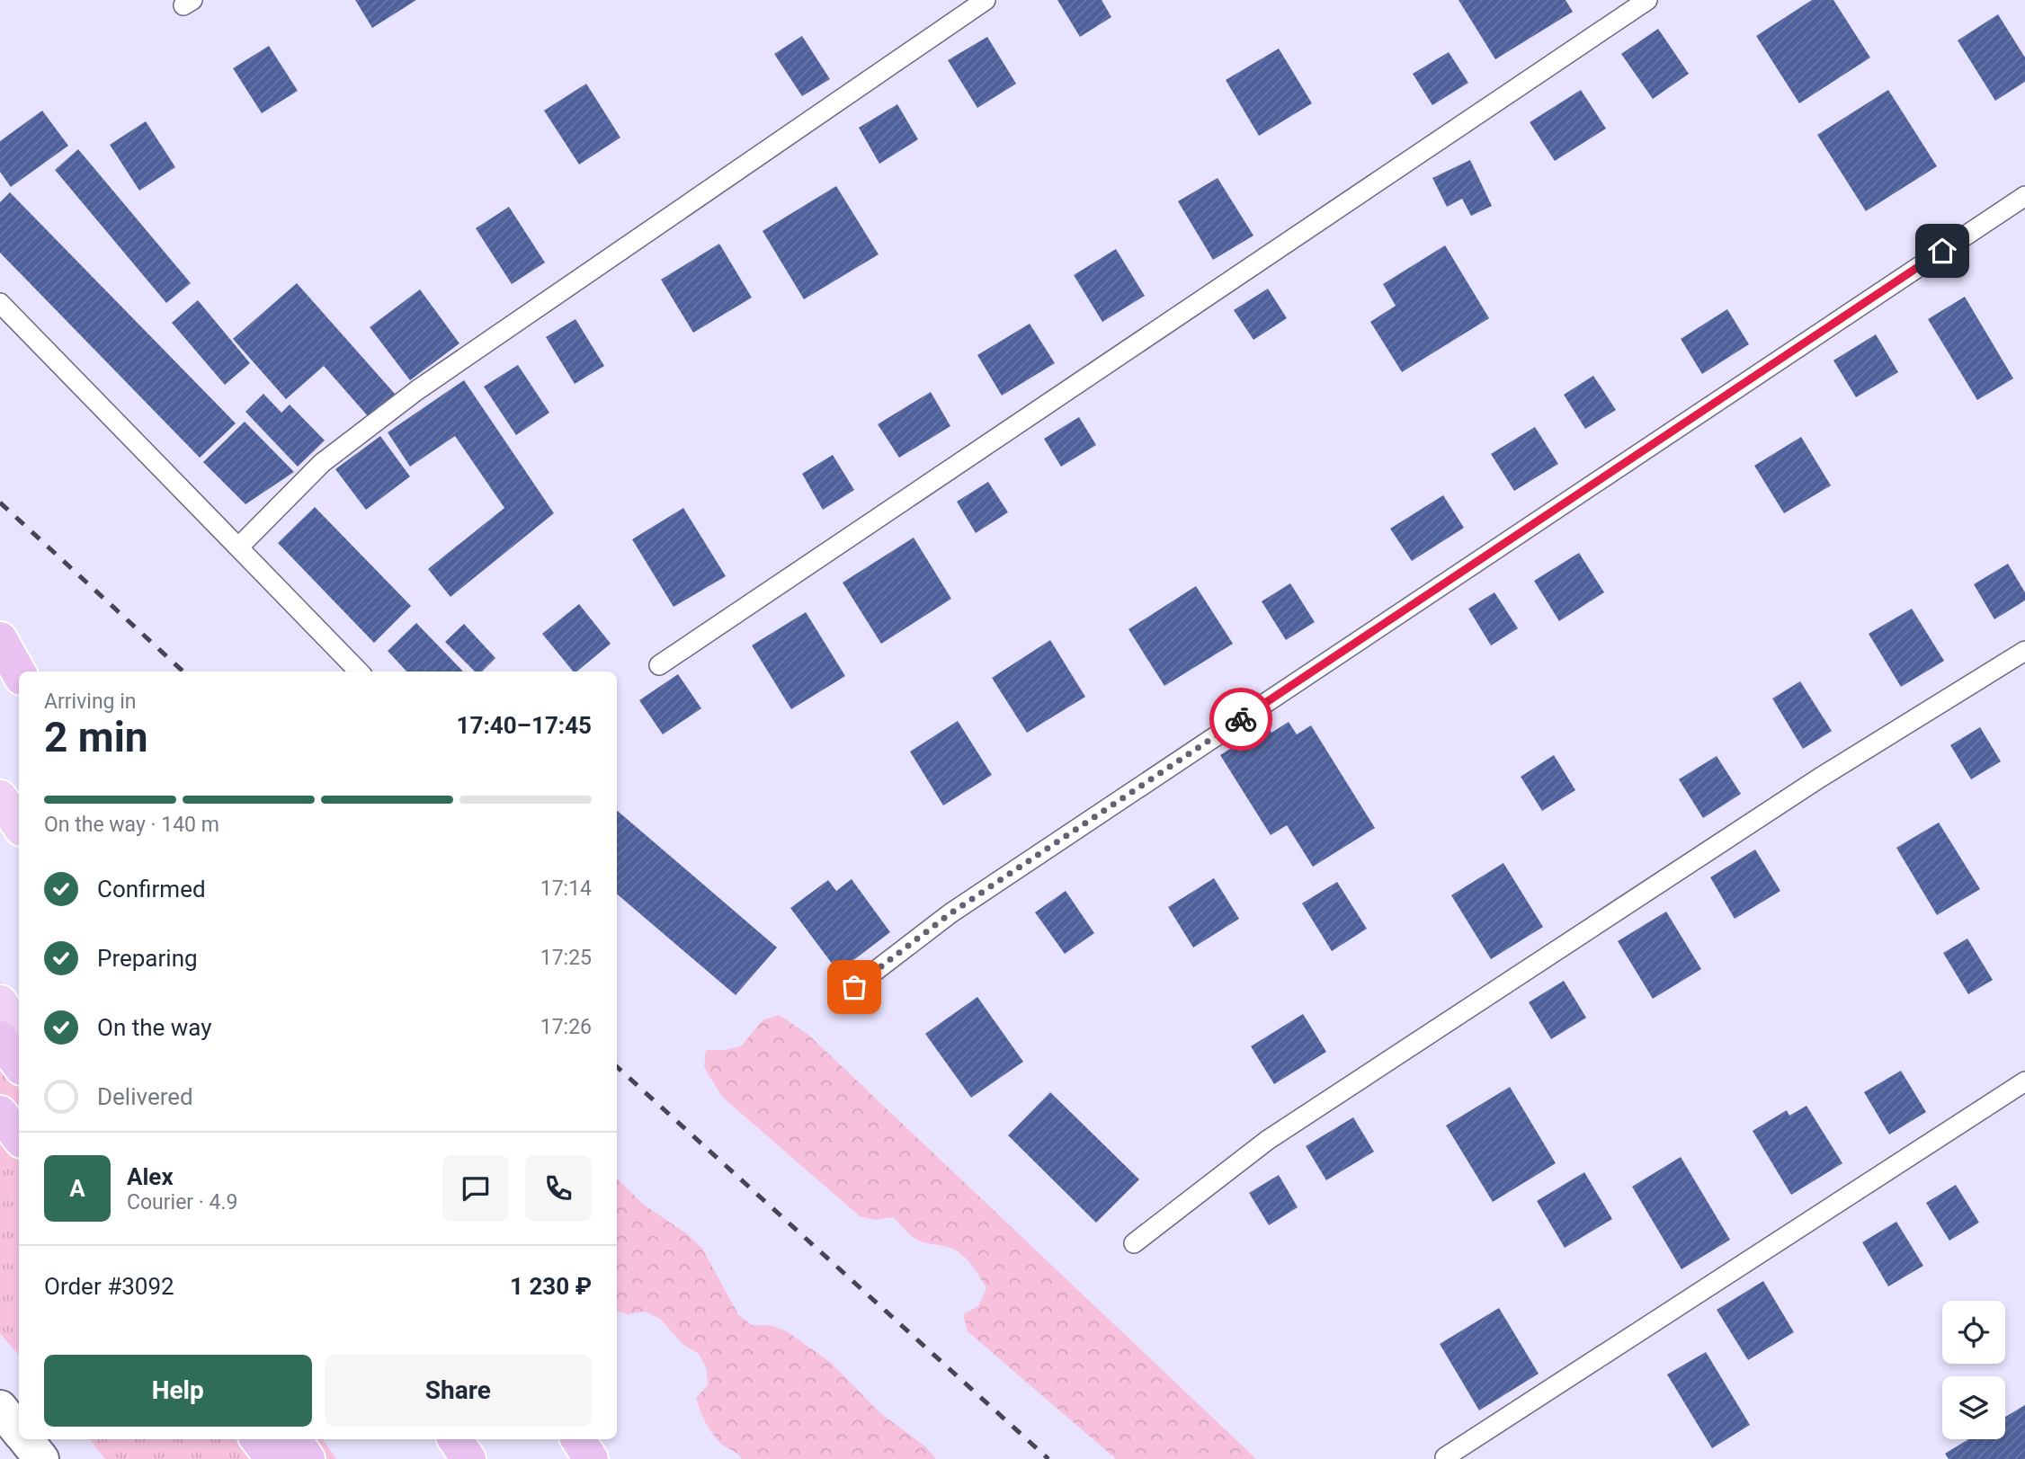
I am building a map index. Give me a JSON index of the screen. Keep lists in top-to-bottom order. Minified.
{"page":{"heading":["2 min","Arriving in","17:40–17:45"],"panel":["Alex","Courier · 4.9","Order #3092","1 230 ₽"],"bar":"On the way · 140 m","list":[["Confirmed","17:14"],["Preparing","17:25"],["On the way","17:26"],"Delivered"],"round":"A","buttons":["Help","Share"]}}
